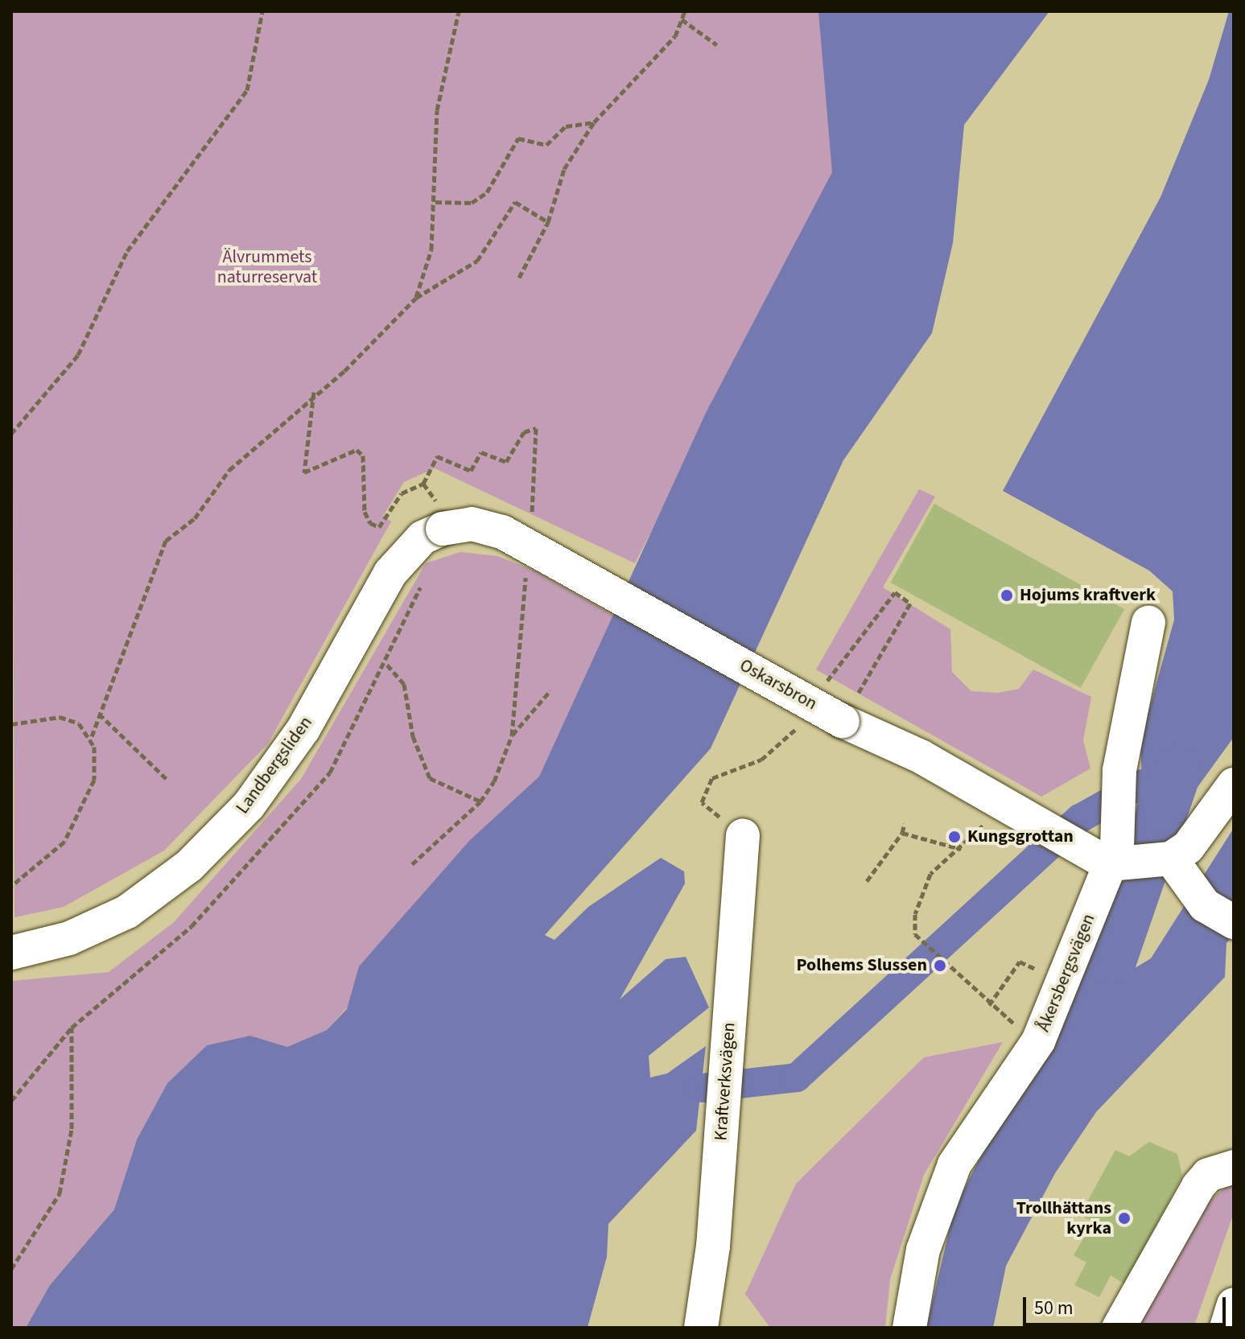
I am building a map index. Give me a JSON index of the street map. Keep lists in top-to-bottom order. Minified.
{"streets":{"street":["Oskarsbron","Landbergsliden","Åkersbergsvägen","Kraftverksvägen"]},"crossings":[["Oskarsbron","Landbergsliden"],["Oskarsbron","Åkersbergsvägen"]],"parks":["Älvrummets naturreservat"],"places":["Hojums kraftverk","Kungsgrottan","Polhems Slussen","Trollhättans kyrka"],"scale_bar":"50 m"}
